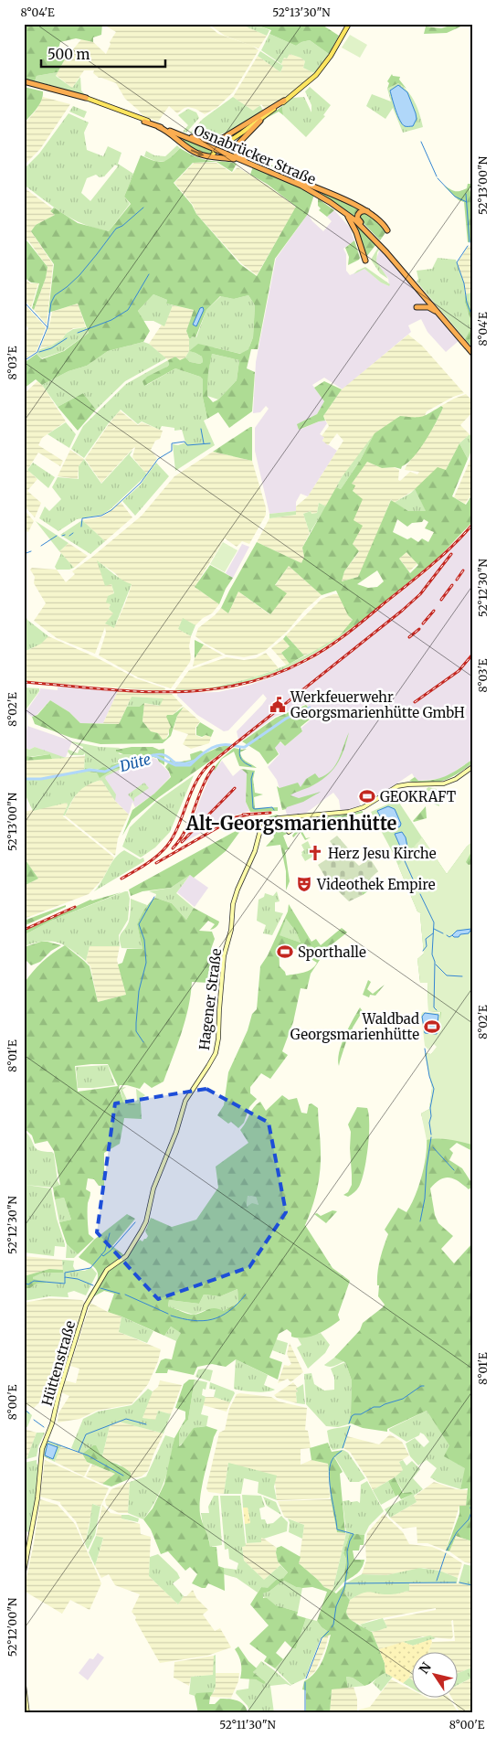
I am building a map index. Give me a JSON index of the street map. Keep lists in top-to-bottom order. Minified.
{"streets":{"highway":["Osnabrücker Straße"],"main road":["Hagener Straße","Hüttenstraße"]},"crossings":[["Hagener Straße","Hüttenstraße"]],"districts":["Alt-Georgsmarienhütte"],"water":["Düte"],"places":{"public building":["Werkfeuerwehr Georgsmarienhütte GmbH"],"sports":["GEOKRAFT","Sporthalle","Waldbad Georgsmarienhütte"],"church":["Herz Jesu Kirche"],"theatre":["Videothek Empire"]},"scale_bar":"500 m","north":"top left","coordinates":["8°04'E","52°13'30\"N","52°13'00\"N","8°03'E","52°12'30\"N","8°02'E","8°01'E","8°00'E","52°12'00\"N","52°11'30\"N"]}
